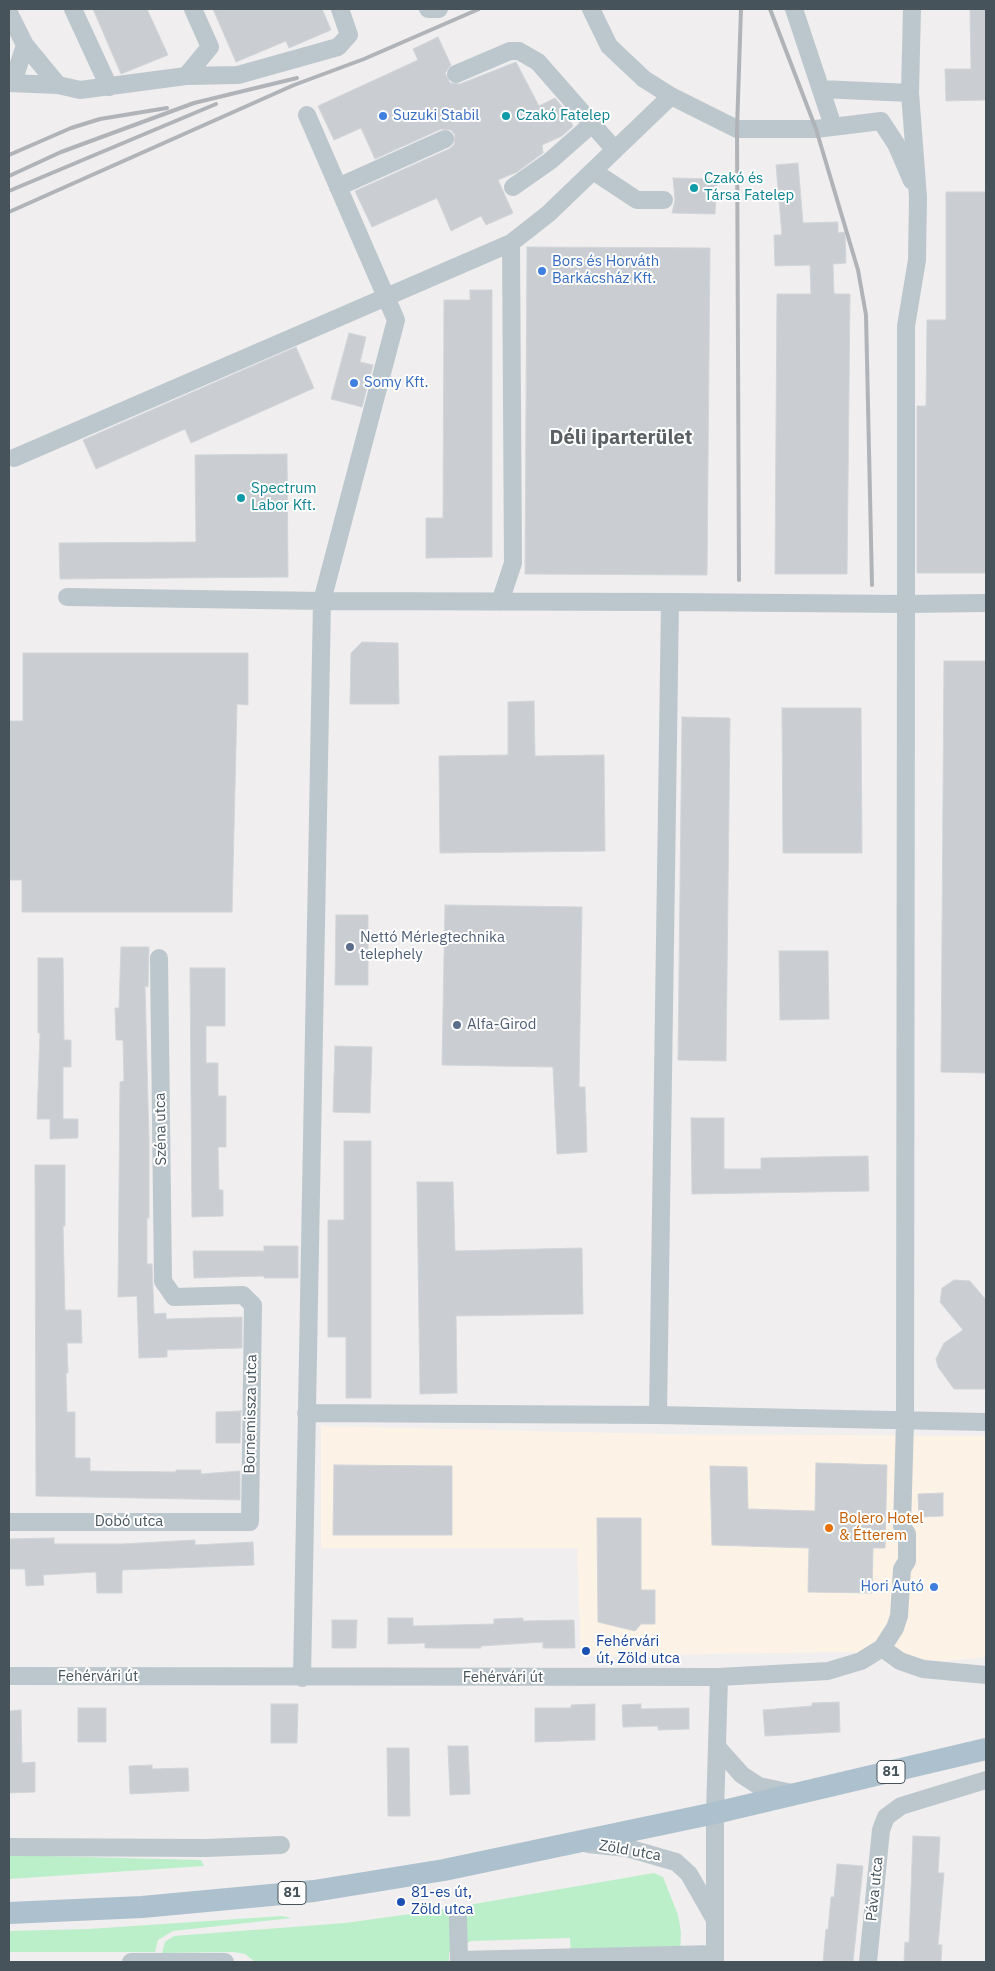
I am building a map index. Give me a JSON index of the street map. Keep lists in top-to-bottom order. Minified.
{"streets":{"main road":["81"],"street":["Széna utca","Bornemissza utca","Dobó utca","Fehérvári út","Zöld utca","Páva utca"]},"crossings":[["Széna utca","Bornemissza utca"],["Bornemissza utca","Dobó utca"],["81","Zöld utca"]],"districts":["Déli iparterület"],"places":["Suzuki Stabil","Czakó Fatelep","Czakó és Társa Fatelep","Bors és Horváth Barkácsház Kft.","Somy Kft.","Spectrum Labor Kft.","Nettó Mérlegtechnika telephely","Alfa-Girod","Bolero Hotel & Étterem","Hori Autó","Fehérvári út, Zöld utca","81-es út, Zöld utca"]}
